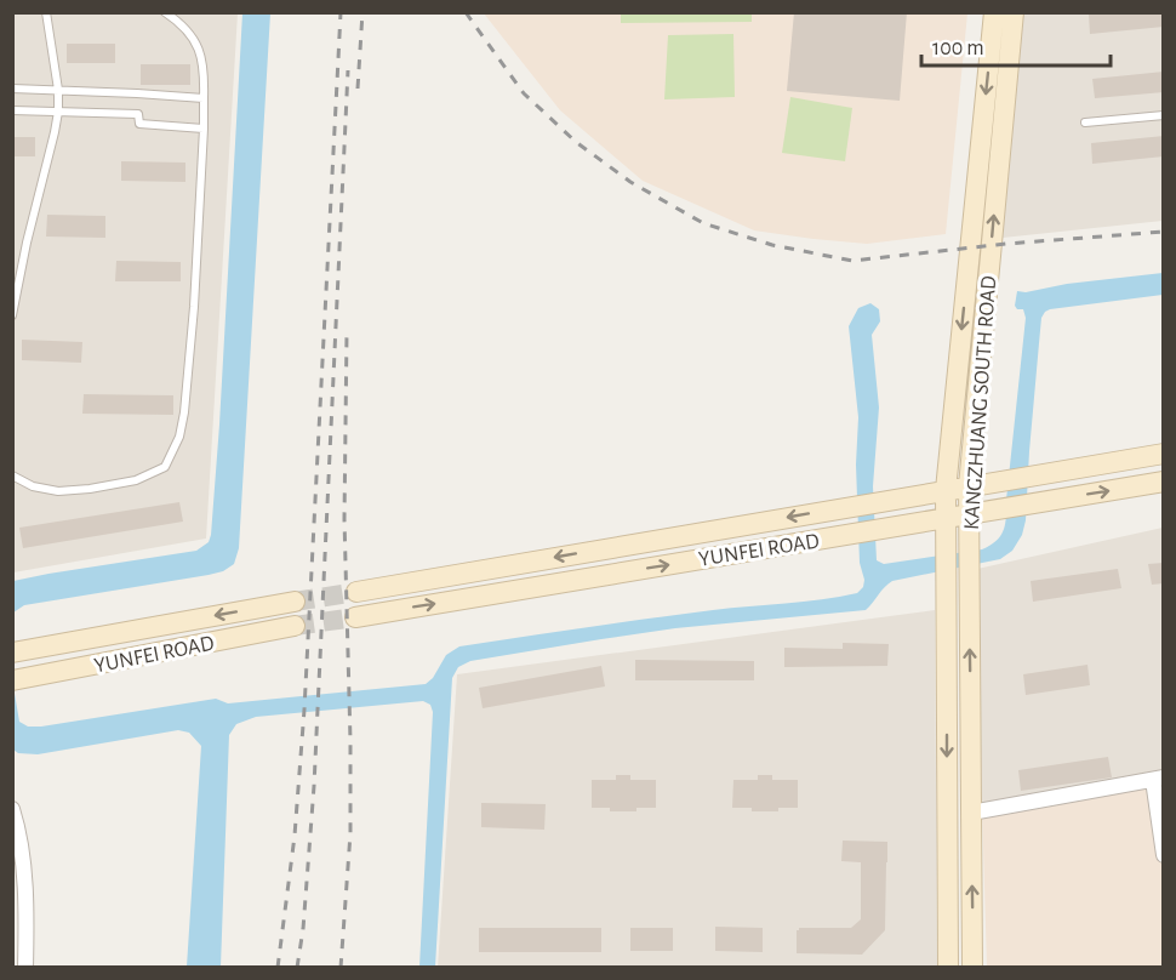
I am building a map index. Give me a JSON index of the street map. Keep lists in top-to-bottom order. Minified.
{"streets":{"main road":["KANGZHUANG SOUTH ROAD","YUNFEI ROAD"]},"crossings":[["KANGZHUANG SOUTH ROAD","YUNFEI ROAD"]],"scale_bar":"100 m"}
